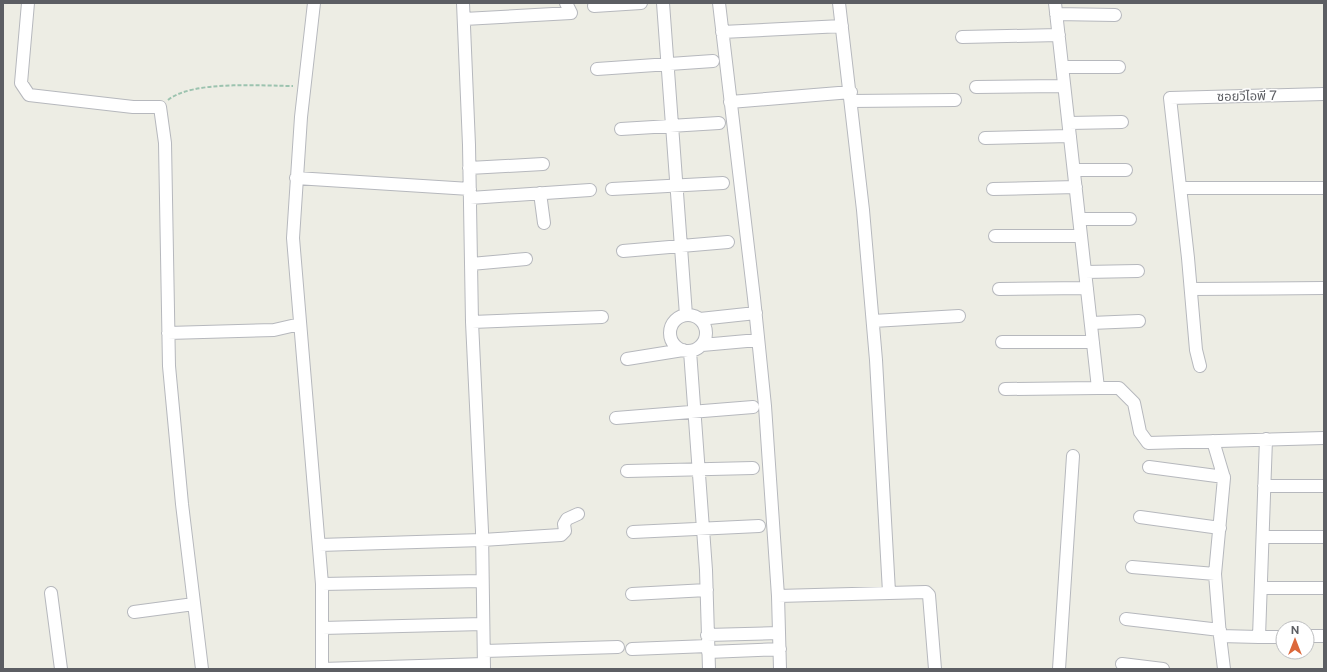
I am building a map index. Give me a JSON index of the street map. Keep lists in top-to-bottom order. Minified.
{"streets":{"street":["ซอยวีไอพี 7"]},"north":"top"}
